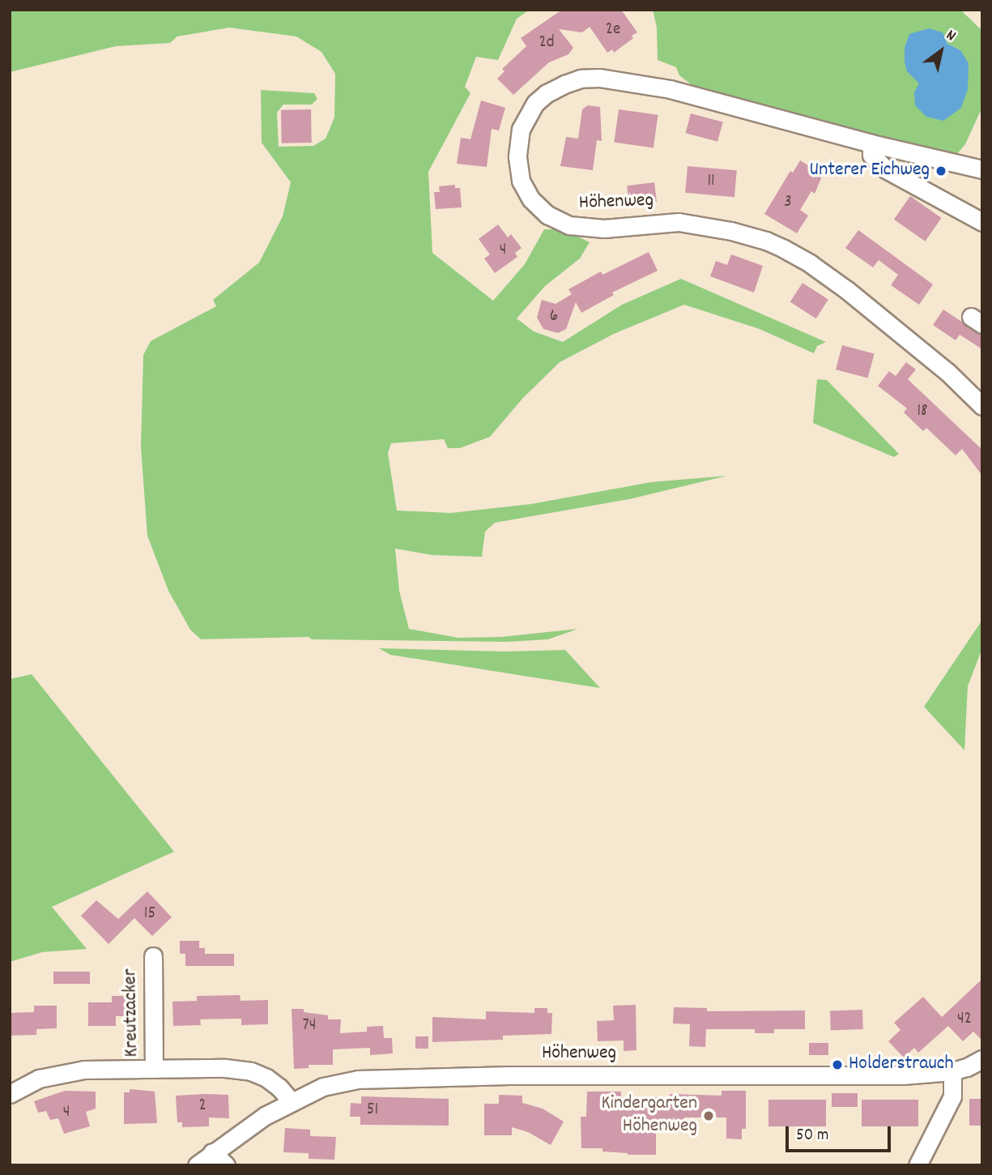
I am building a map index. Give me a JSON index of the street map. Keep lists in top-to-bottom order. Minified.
{"streets":{"street":["Höhenweg","Kreutzacker"]},"crossings":[["Höhenweg","Kreutzacker"]],"places":["Unterer Eichweg","Holderstrauch","Kindergarten Höhenweg"],"house_numbers":["2e","2d","11","3","4","6","18","15","42","74","2","51","4"],"scale_bar":"50 m","north":"top right"}
